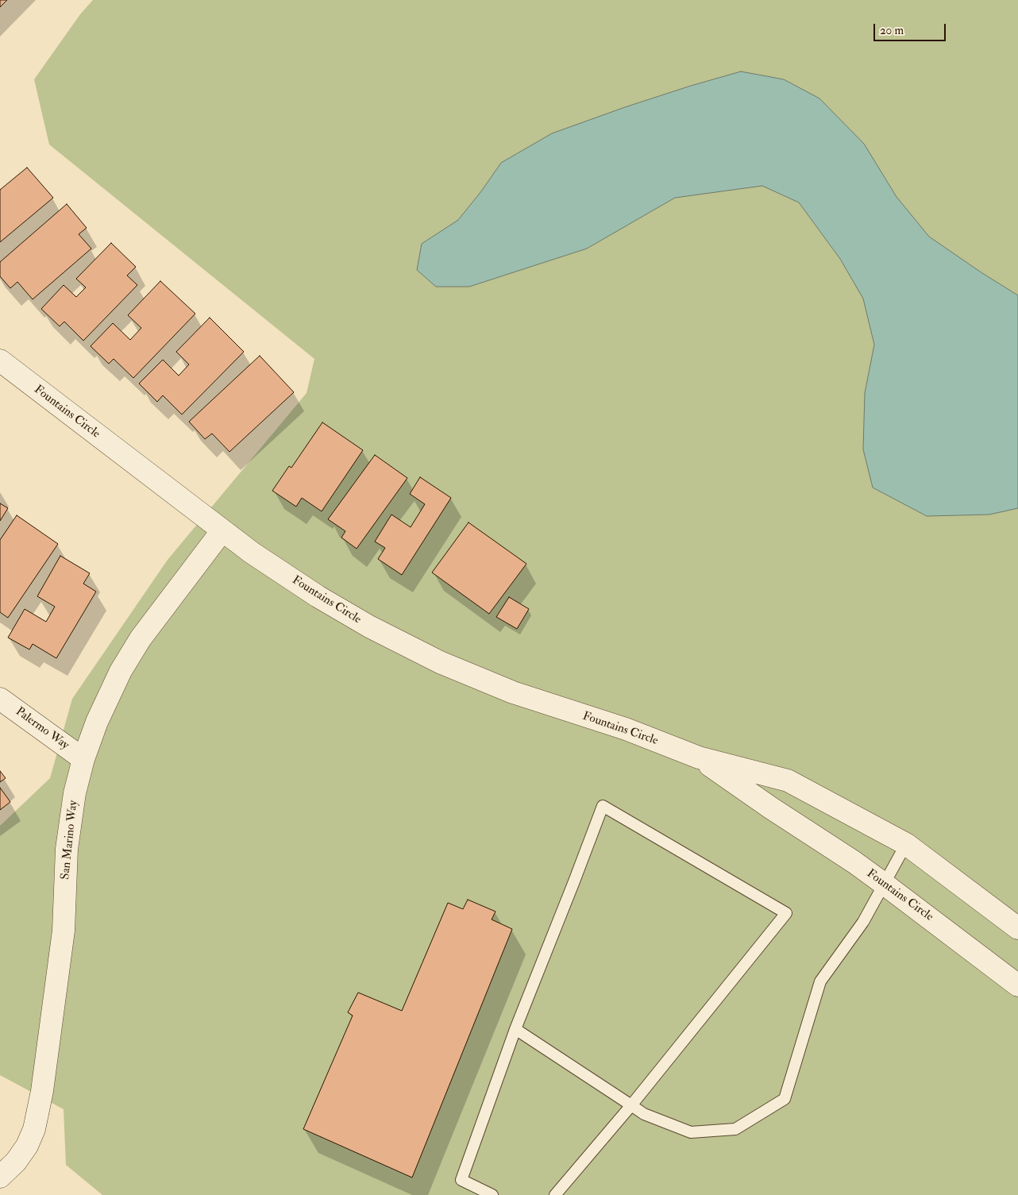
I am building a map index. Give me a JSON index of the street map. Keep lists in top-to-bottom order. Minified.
{"streets":{"street":["Fountains Circle","Palermo Way","San Marino Way"]},"crossings":[["Fountains Circle","San Marino Way"],["Palermo Way","San Marino Way"]],"scale_bar":"20 m"}
